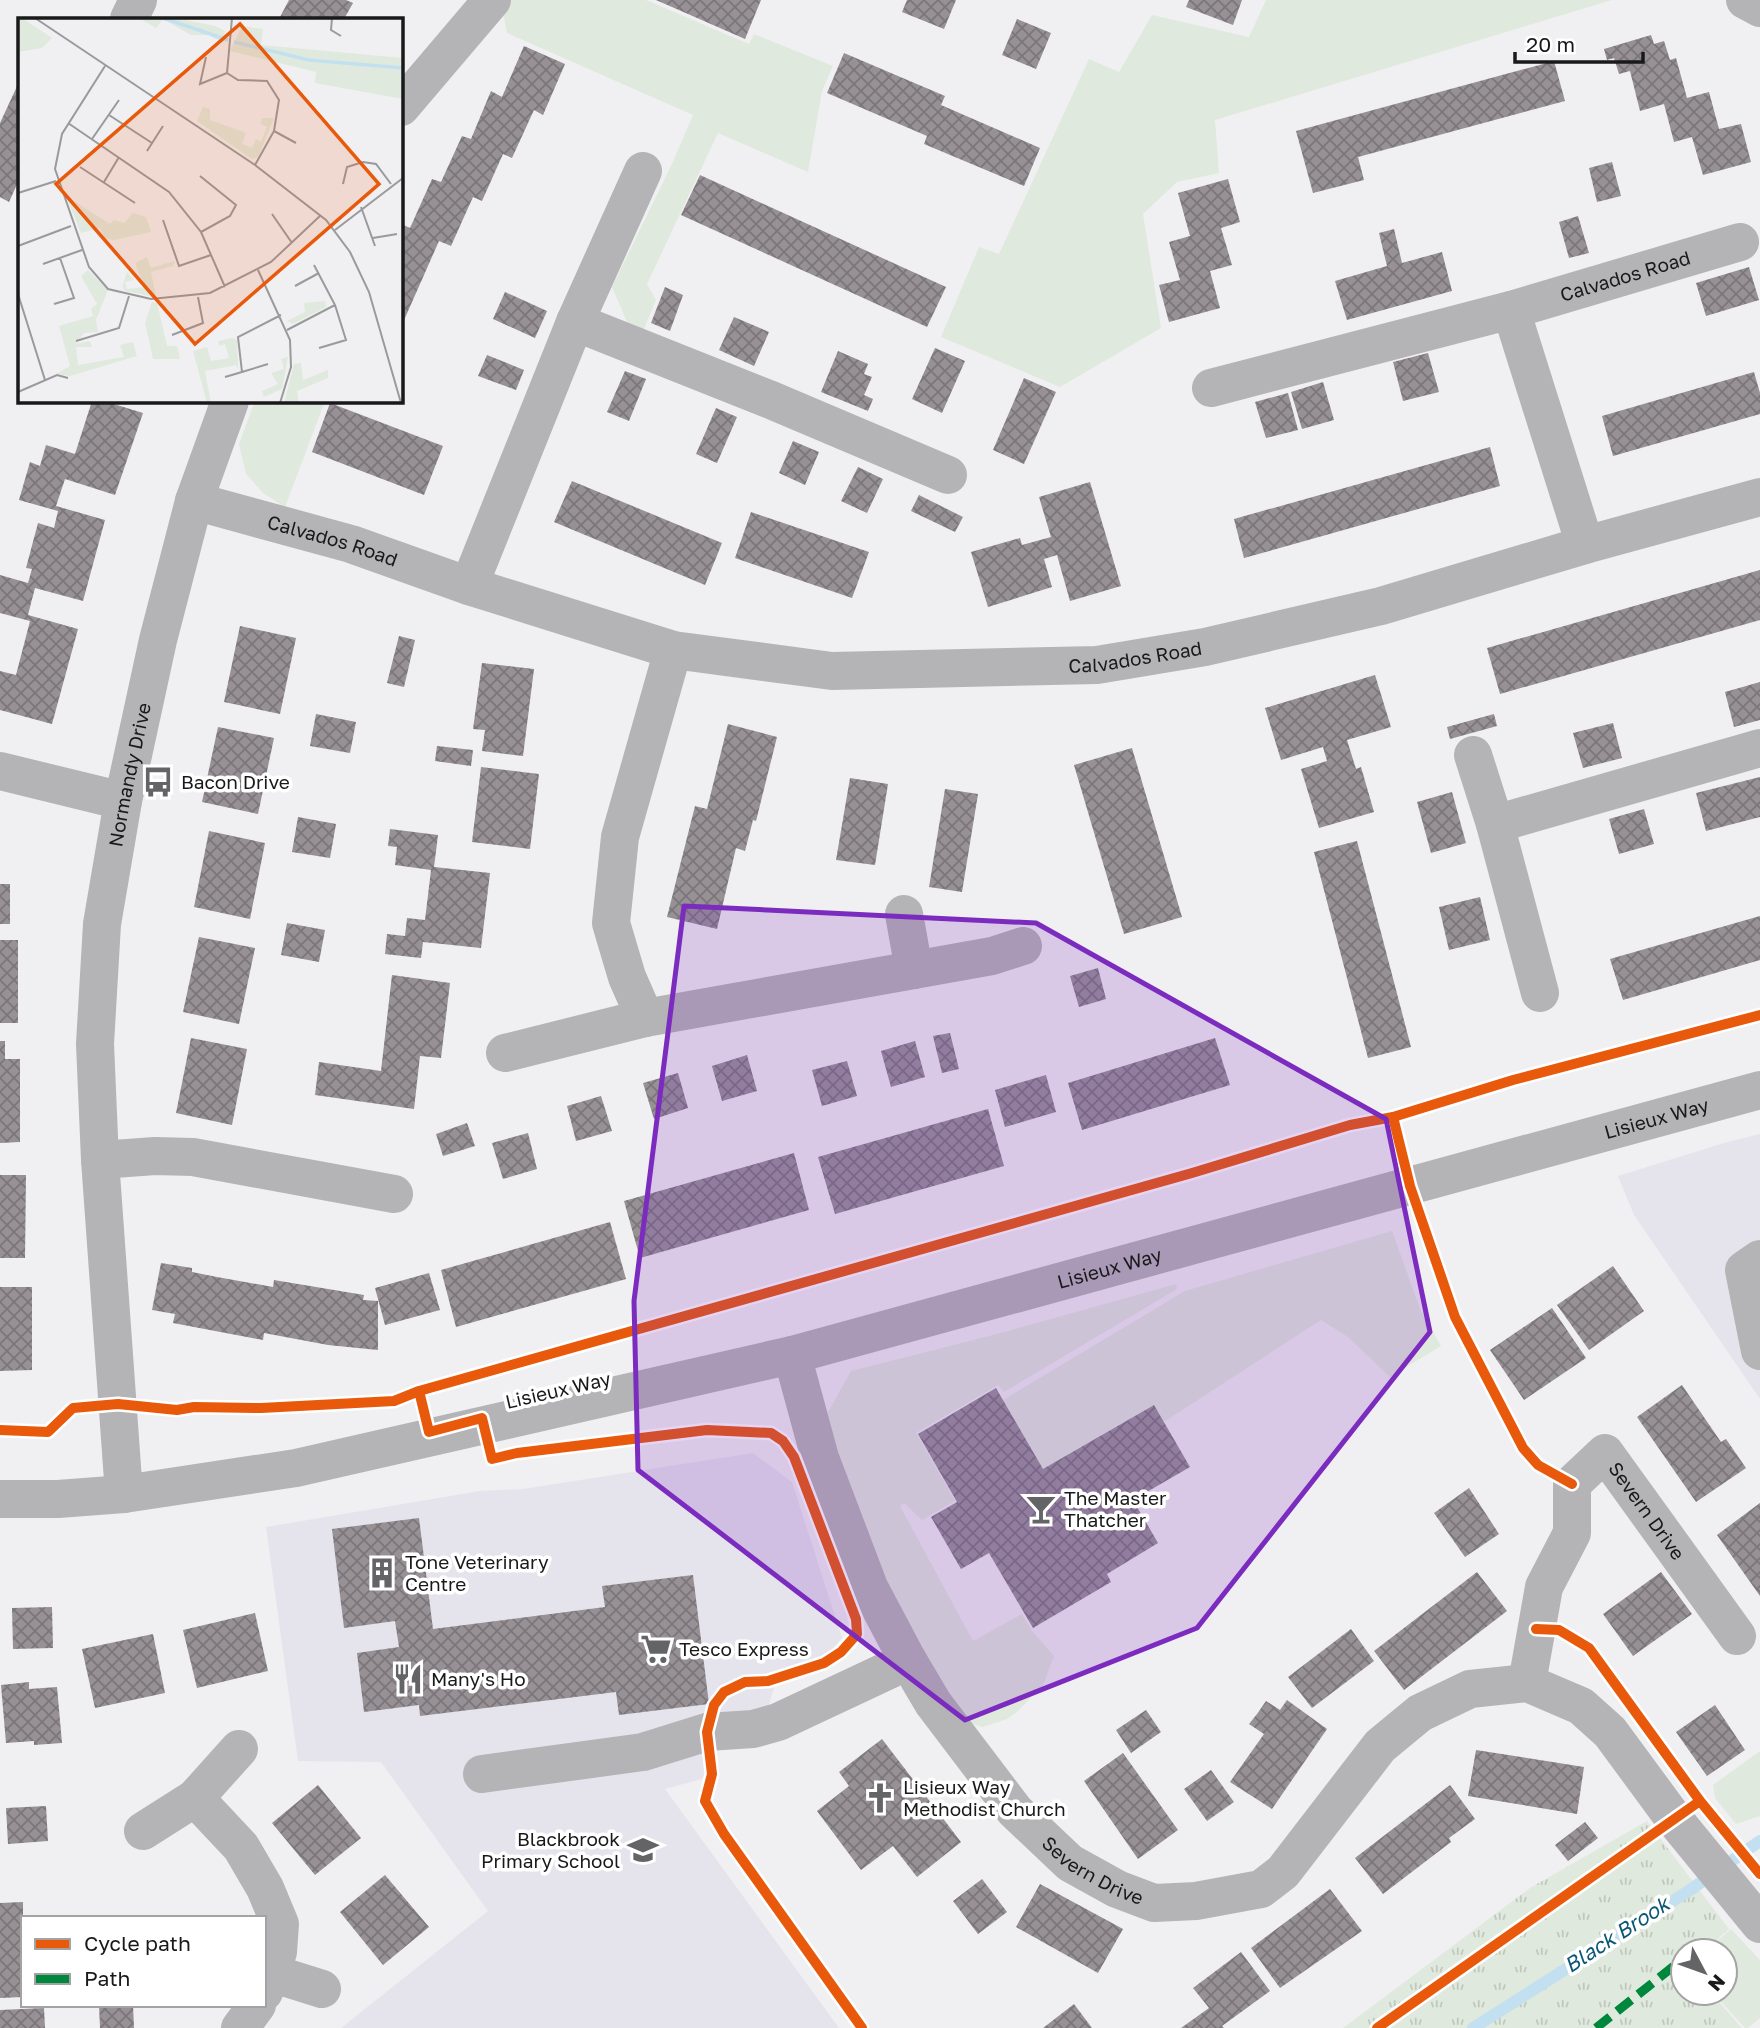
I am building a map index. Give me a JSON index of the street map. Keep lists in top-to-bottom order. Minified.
{"streets":{"street":["Calvados Road","Normandy Drive","Lisieux Way","Severn Drive"]},"crossings":[["Calvados Road","Normandy Drive"],["Normandy Drive","Lisieux Way"],["Lisieux Way","Severn Drive"]],"water":["Black Brook"],"places":{"bus stop":["Bacon Drive"],"bar":["The Master Thatcher"],"building":["Tone Veterinary Centre"],"supermarket":["Tesco Express"],"restaurant":["Many's Ho"],"church":["Lisieux Way Methodist Church"],"school or university":["Blackbrook Primary School"]},"legend":["Cycle path","Path"],"scale_bar":"20 m","north":"bottom right"}
